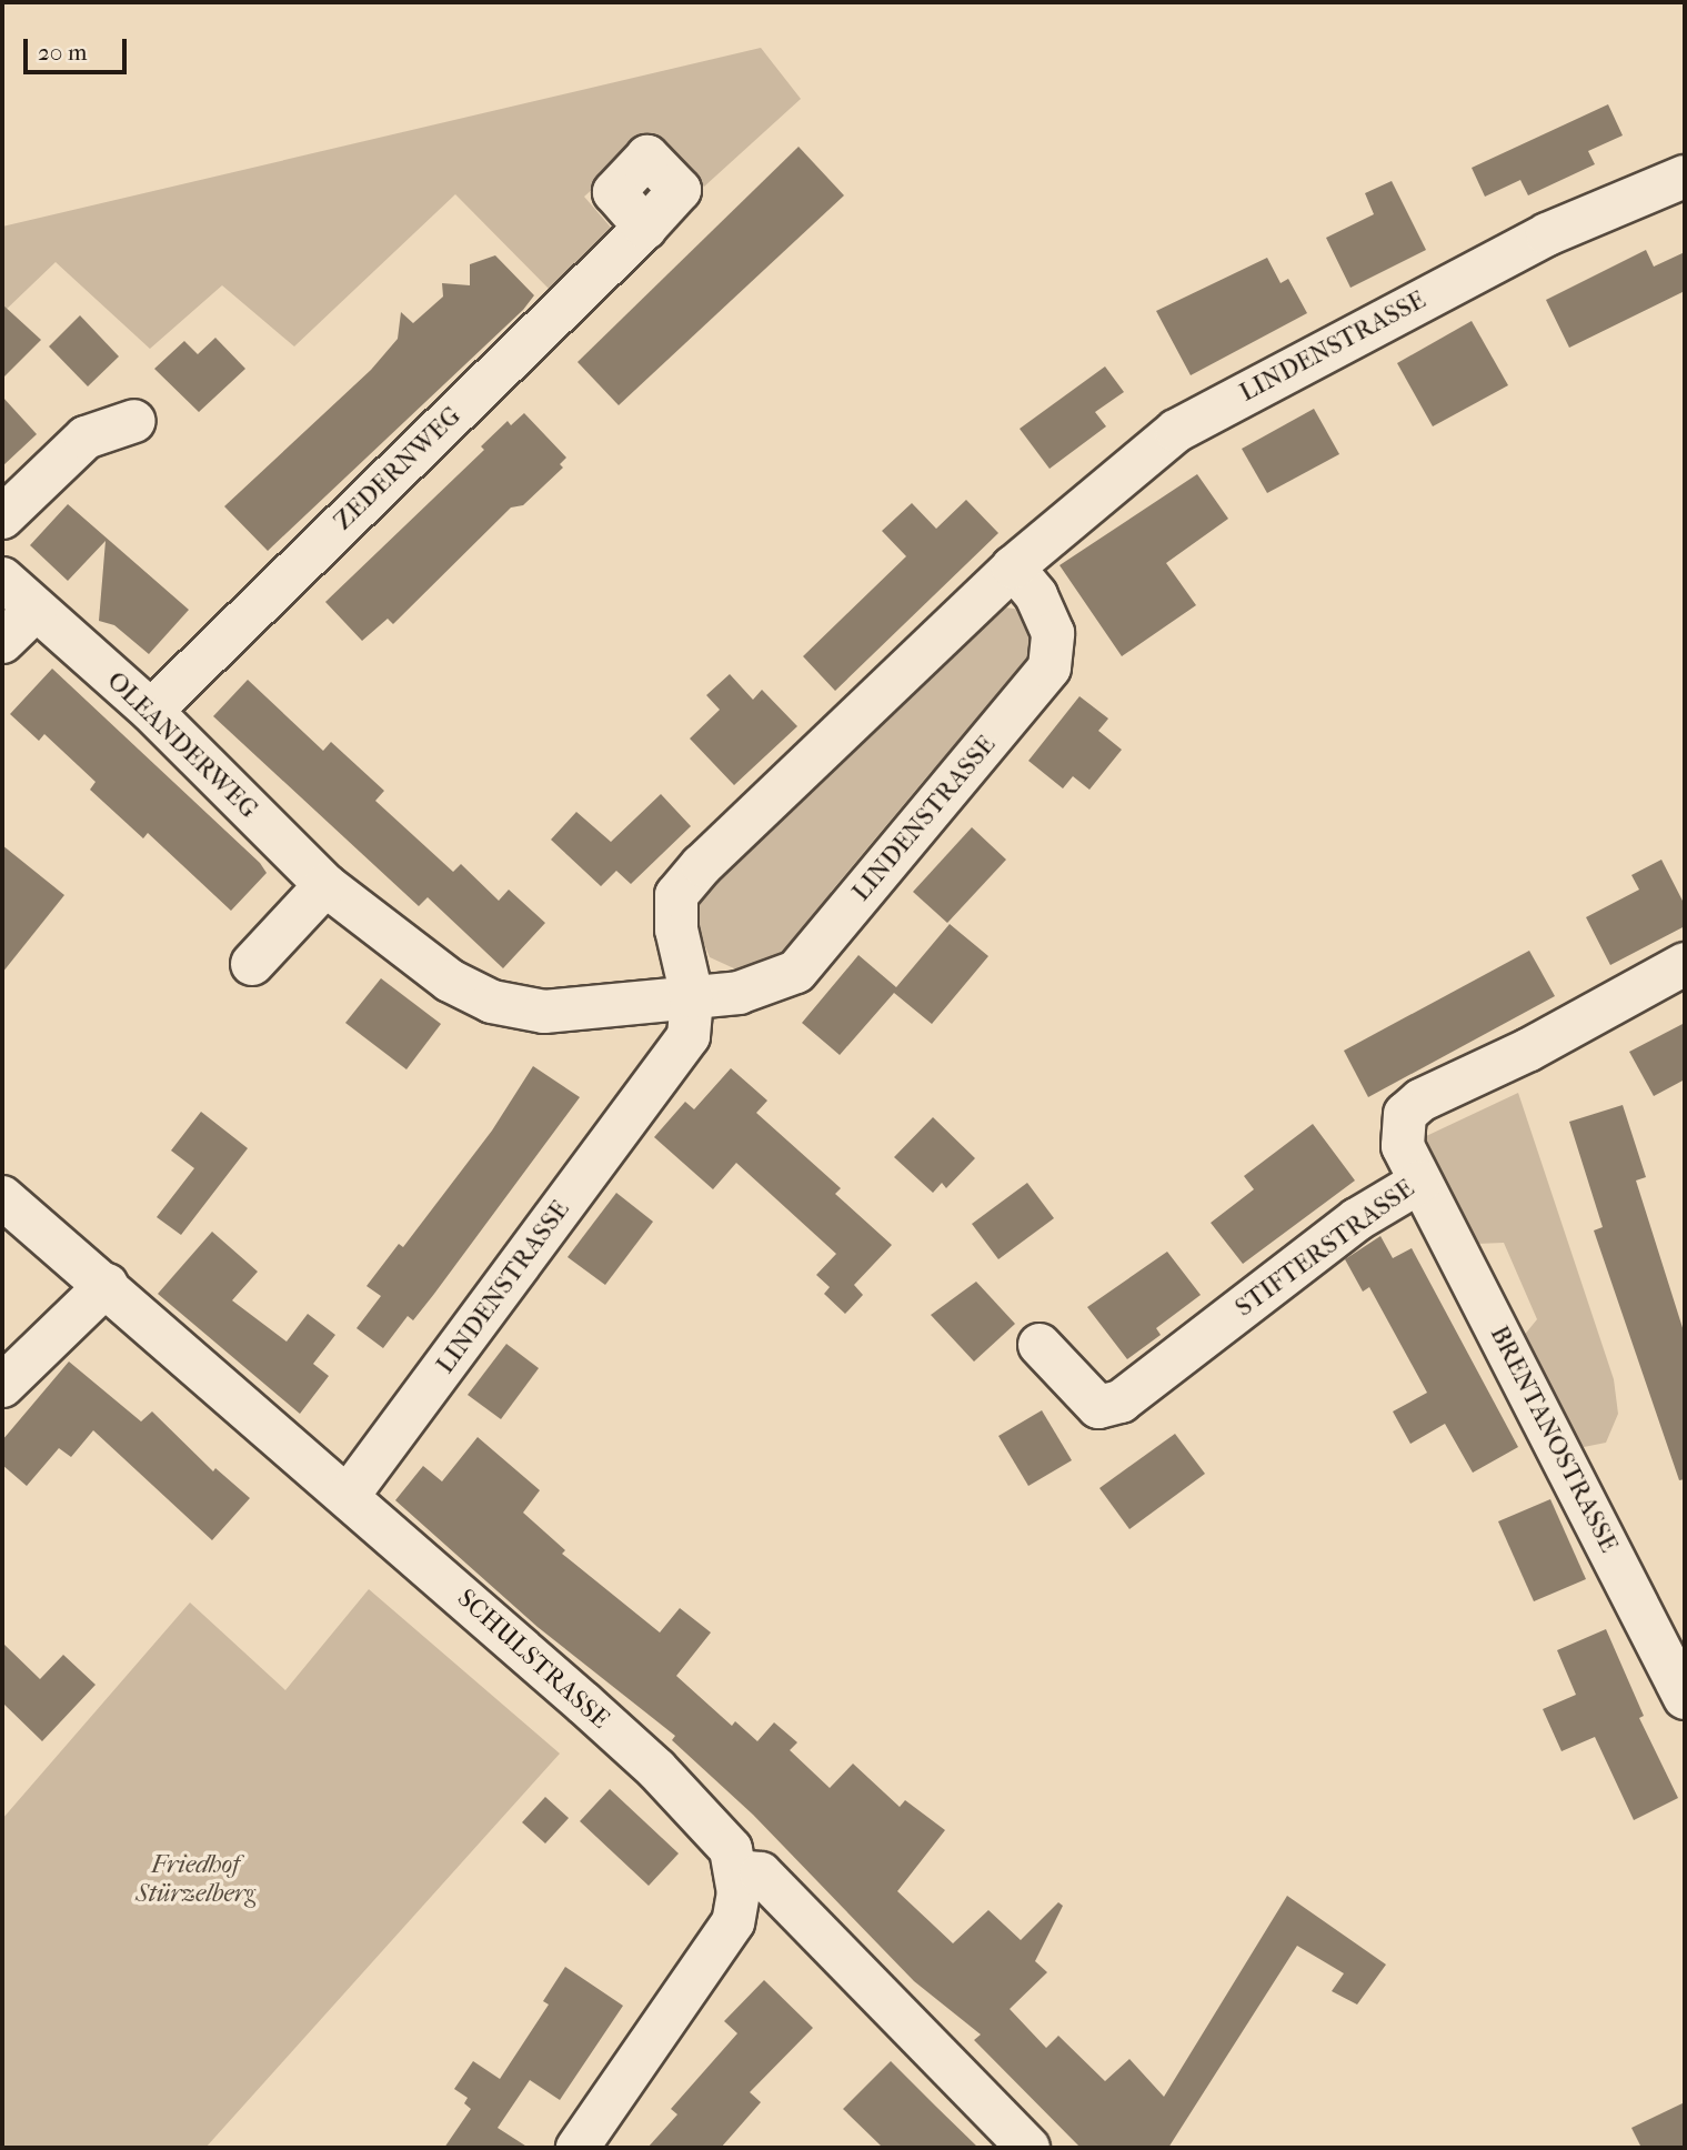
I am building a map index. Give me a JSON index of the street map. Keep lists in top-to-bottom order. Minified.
{"streets":{"street":["LINDENSTRASSE","ZEDERNWEG","OLEANDERWEG","STIFTERSTRASSE","BRENTANOSTRASSE","SCHULSTRASSE"]},"crossings":[["LINDENSTRASSE","OLEANDERWEG"],["LINDENSTRASSE","SCHULSTRASSE"],["ZEDERNWEG","OLEANDERWEG"],["STIFTERSTRASSE","BRENTANOSTRASSE"]],"parks":["Friedhof Stürzelberg"],"scale_bar":"20 m"}
